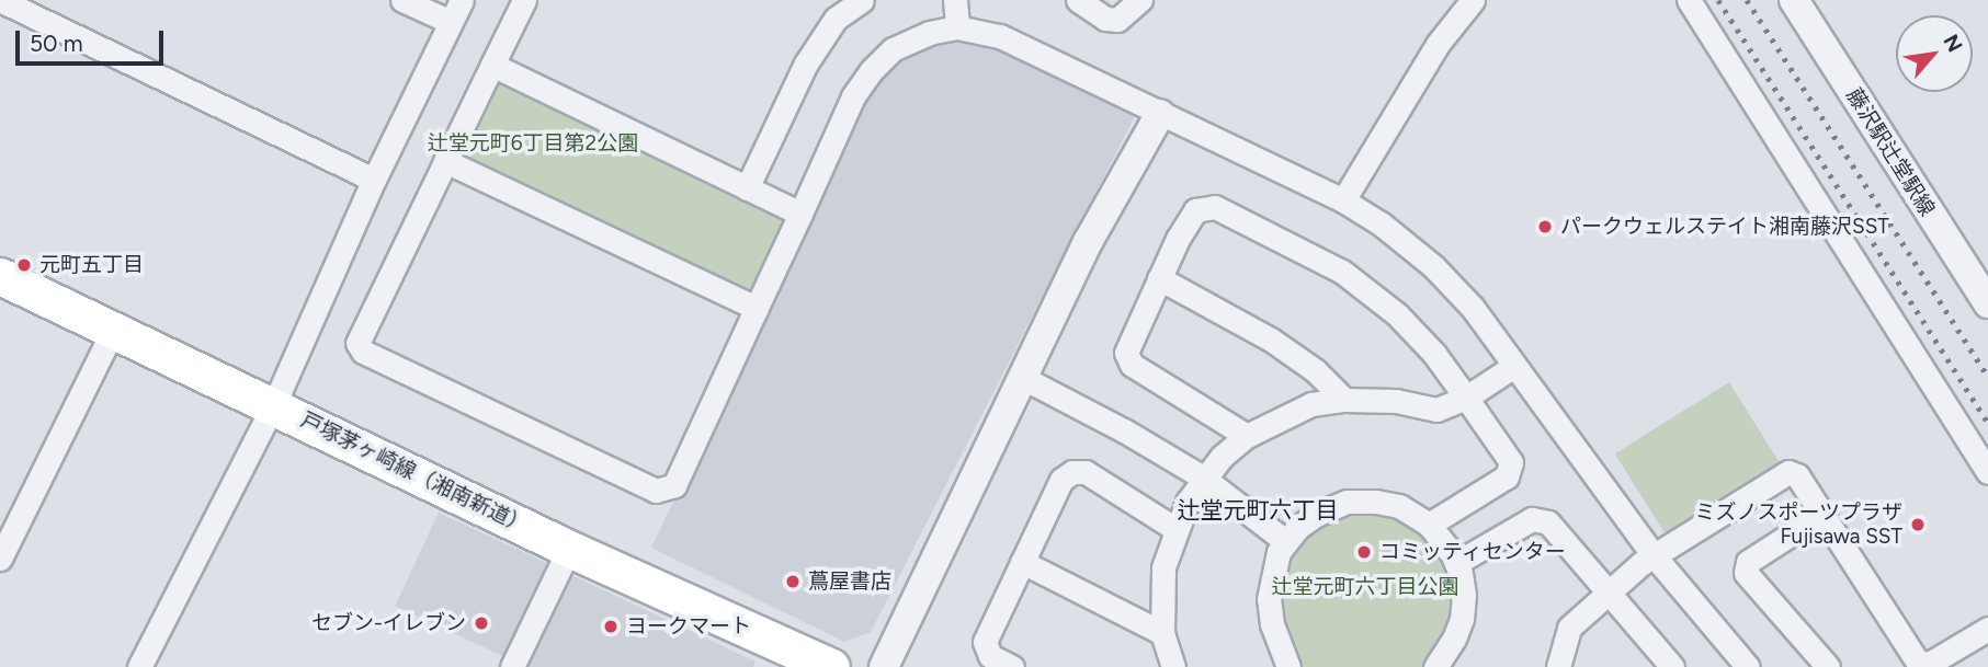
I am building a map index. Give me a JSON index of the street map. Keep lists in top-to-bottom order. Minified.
{"streets":{"main road":["戸塚茅ヶ崎線（湘南新道）"],"street":["藤沢駅辻堂駅線"]},"districts":["辻堂元町六丁目"],"parks":["辻堂元町6丁目第2公園","辻堂元町六丁目公園"],"places":["パークウェルステイト湘南藤沢SST","元町五丁目","ミズノスポーツプラザ Fujisawa SST","コミッティセンター","蔦屋書店","セブン-イレブン","ヨークマート"],"scale_bar":"50 m","north":"top right"}
